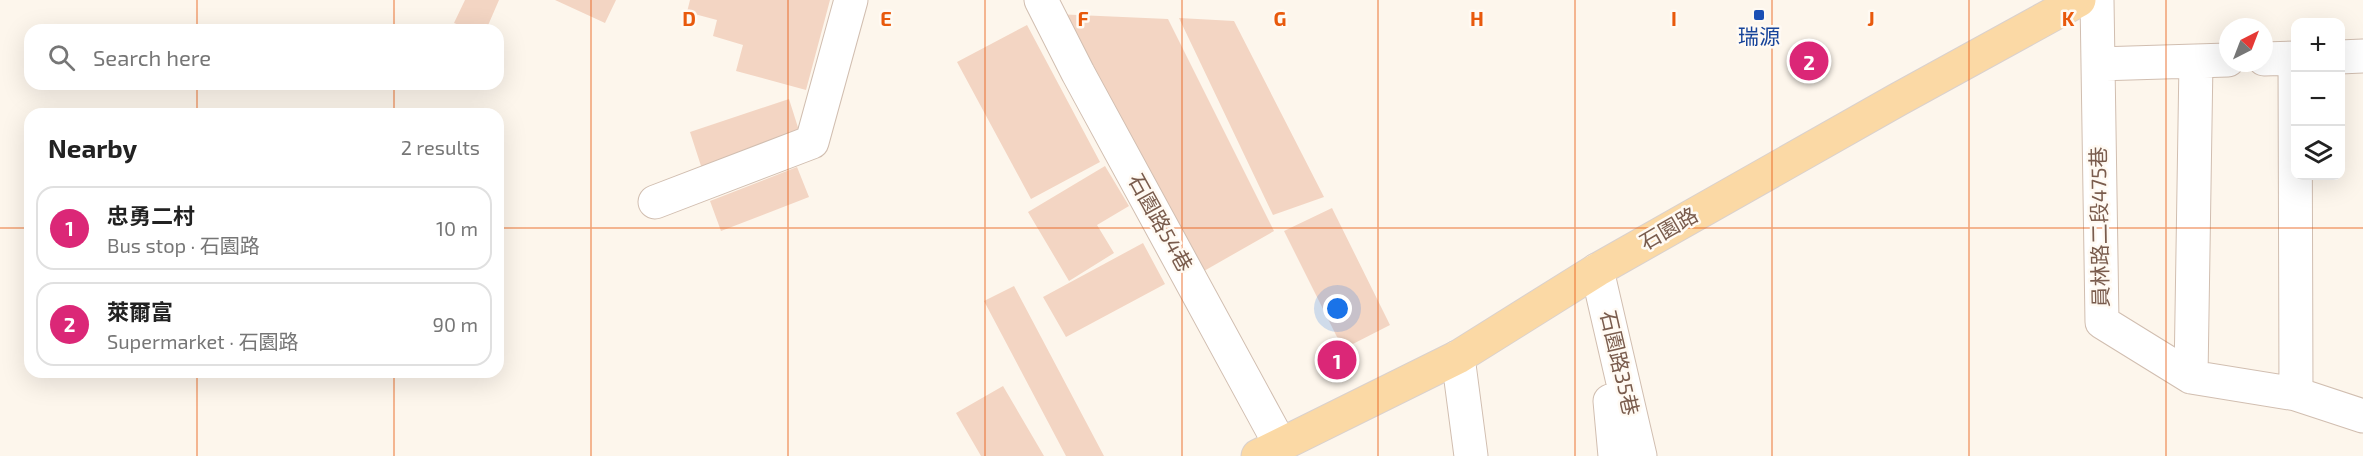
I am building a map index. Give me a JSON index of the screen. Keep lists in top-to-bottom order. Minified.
{"streets":{"main road":["石園路"],"lane":["石園路54巷","員林路二段475巷","石園路35巷"]},"crossings":[["石園路54巷","石園路"],["石園路","石園路35巷"]],"places":{"transit":["瑞源"]},"north":"top right","page":{"map_buttons":["+","−"],"search":"Search here","pins":["2","1"],"heading":["Nearby","2 results"],"list":[{"mark":"1","name":"忠勇二村","note":"Bus stop · 石園路","value":"10 m"},{"mark":"2","name":"萊爾富","note":"Supermarket · 石園路","value":"90 m"}]},"grid":{"columns":["D","E","F","G","H","I","J","K"]}}
